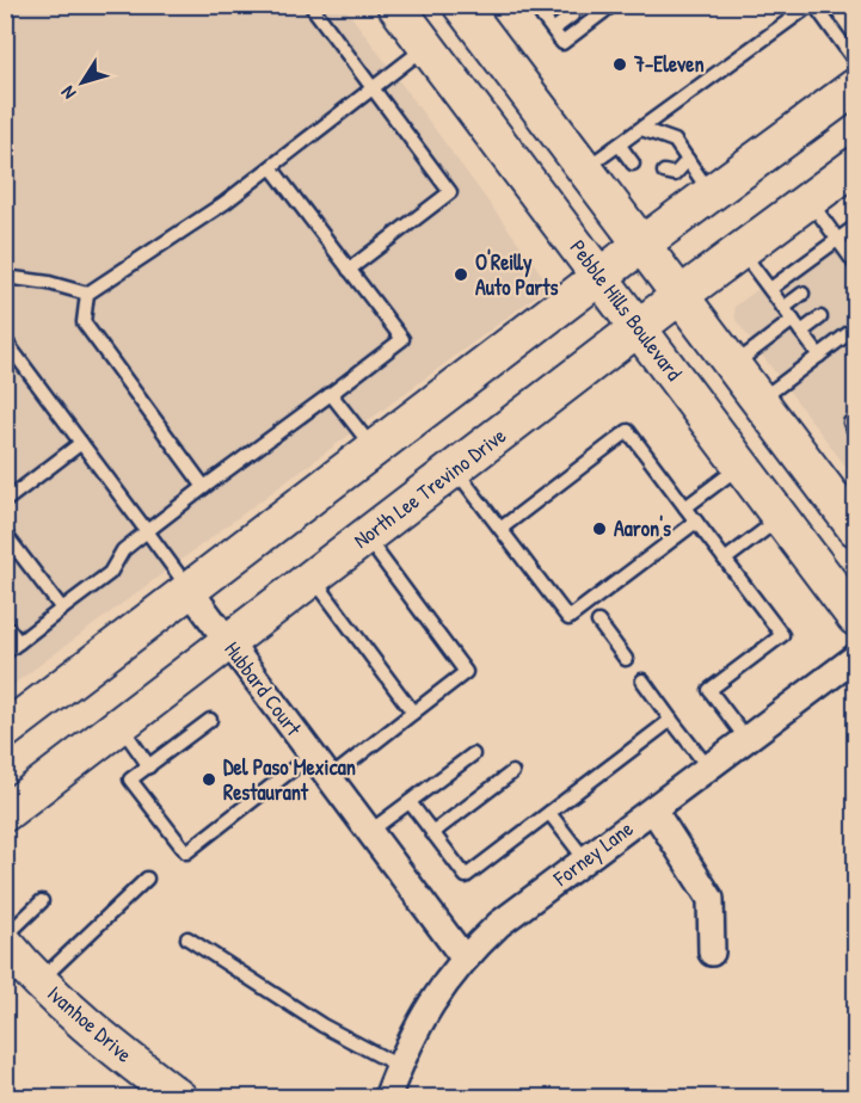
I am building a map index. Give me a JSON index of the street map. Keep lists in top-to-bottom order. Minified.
{"streets":{"main road":["Pebble Hills Boulevard","North Lee Trevino Drive","Ivanhoe Drive"],"street":["Hubbard Court","Forney Lane"]},"crossings":[["Pebble Hills Boulevard","North Lee Trevino Drive"],["North Lee Trevino Drive","Hubbard Court"],["Hubbard Court","Forney Lane"]],"places":["7-Eleven","O'Reilly Auto Parts","Aaron's","Del Paso Mexican Restaurant"],"north":"bottom left"}
